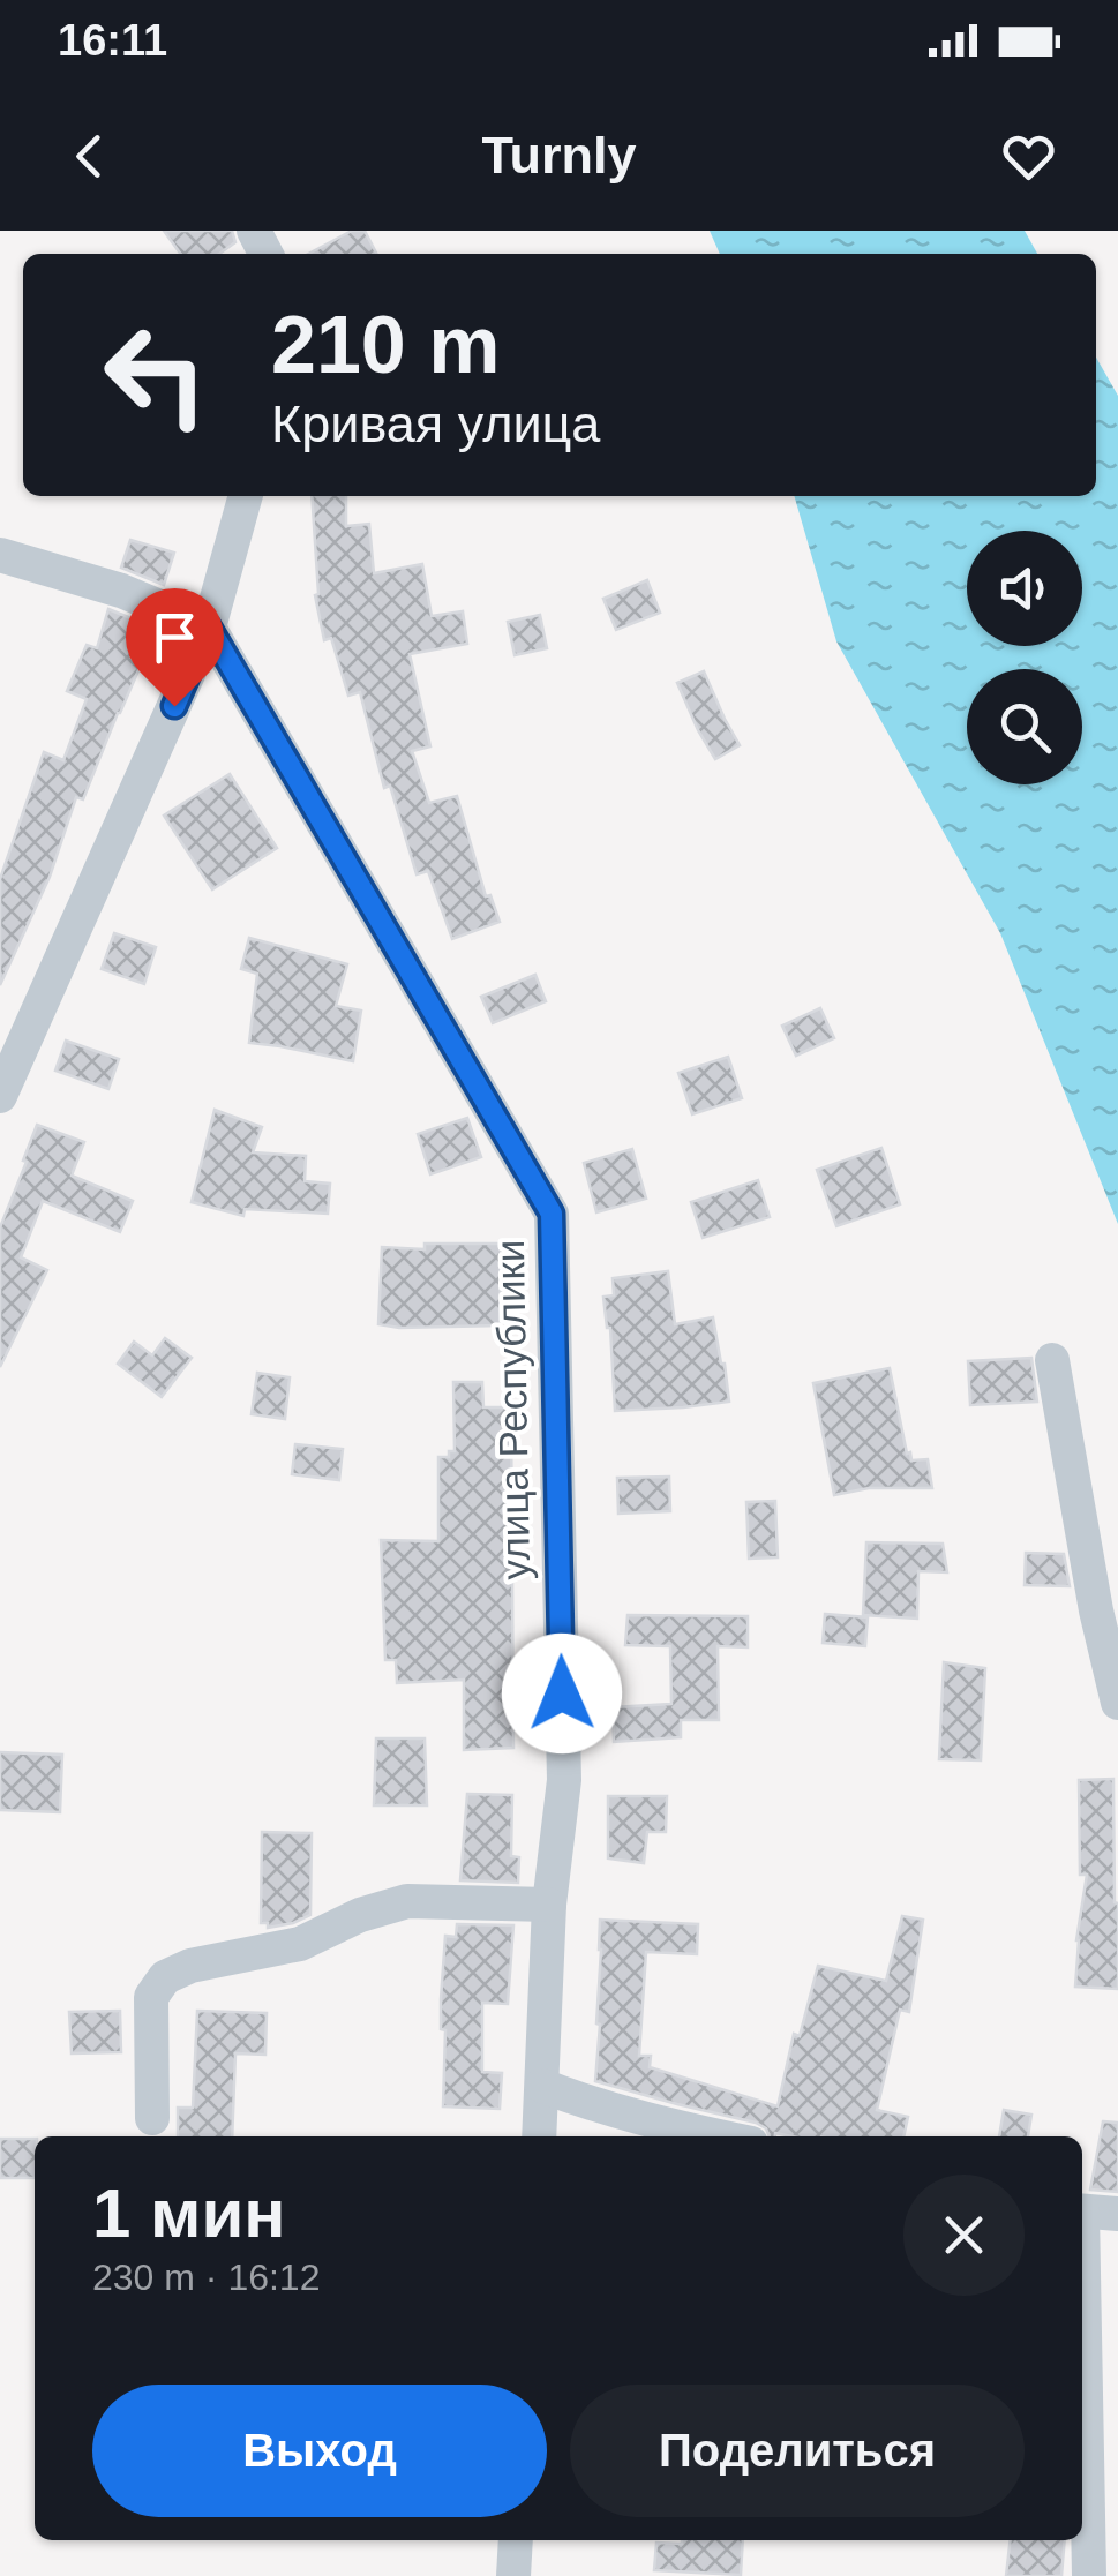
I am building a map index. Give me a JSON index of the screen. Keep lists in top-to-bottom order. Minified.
{"streets":{"street":["улица Республики"]},"page":{"status":"16:11","header":"Turnly","turn":["210 m","Кривая улица"],"heading":["1 мин","230 m · 16:12"],"buttons":["Выход","Поделиться"]}}
